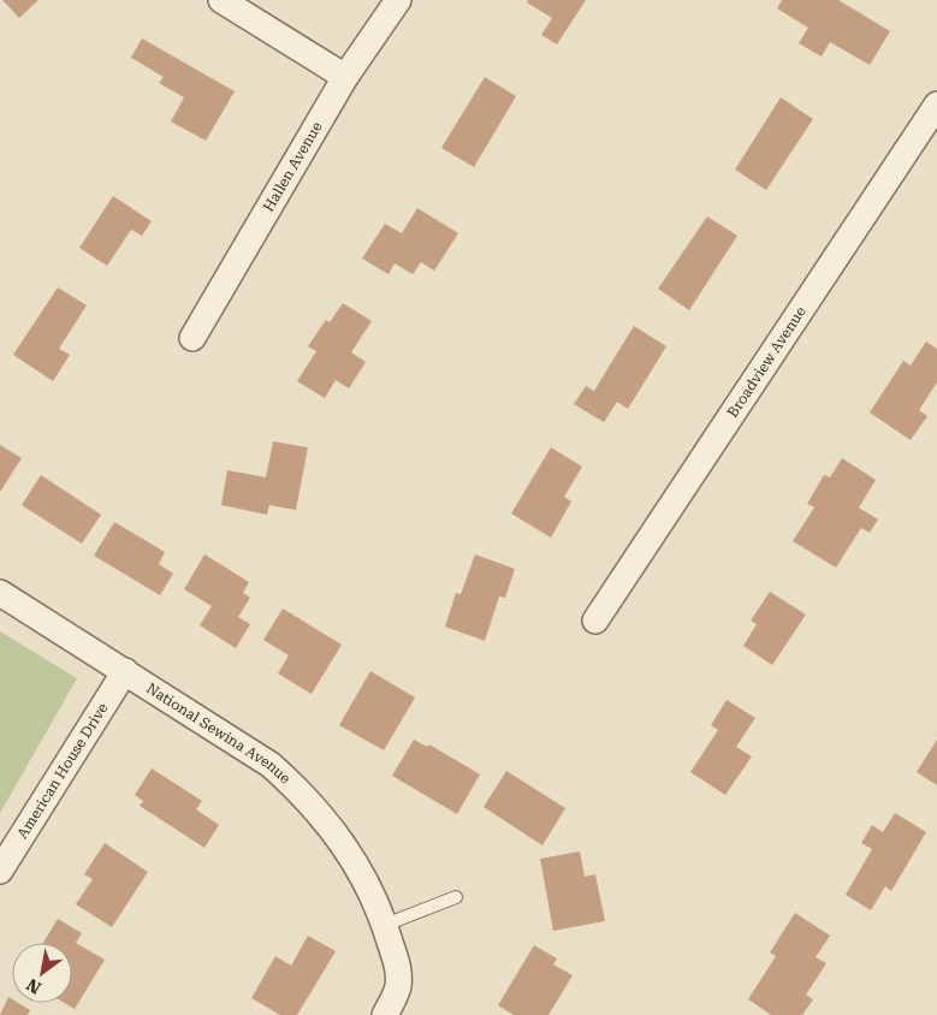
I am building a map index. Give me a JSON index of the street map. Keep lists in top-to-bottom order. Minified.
{"streets":{"street":["Hallen Avenue","Broadview Avenue","National Sewina Avenue","American House Drive"]},"crossings":[["National Sewina Avenue","American House Drive"]],"north":"bottom left"}
